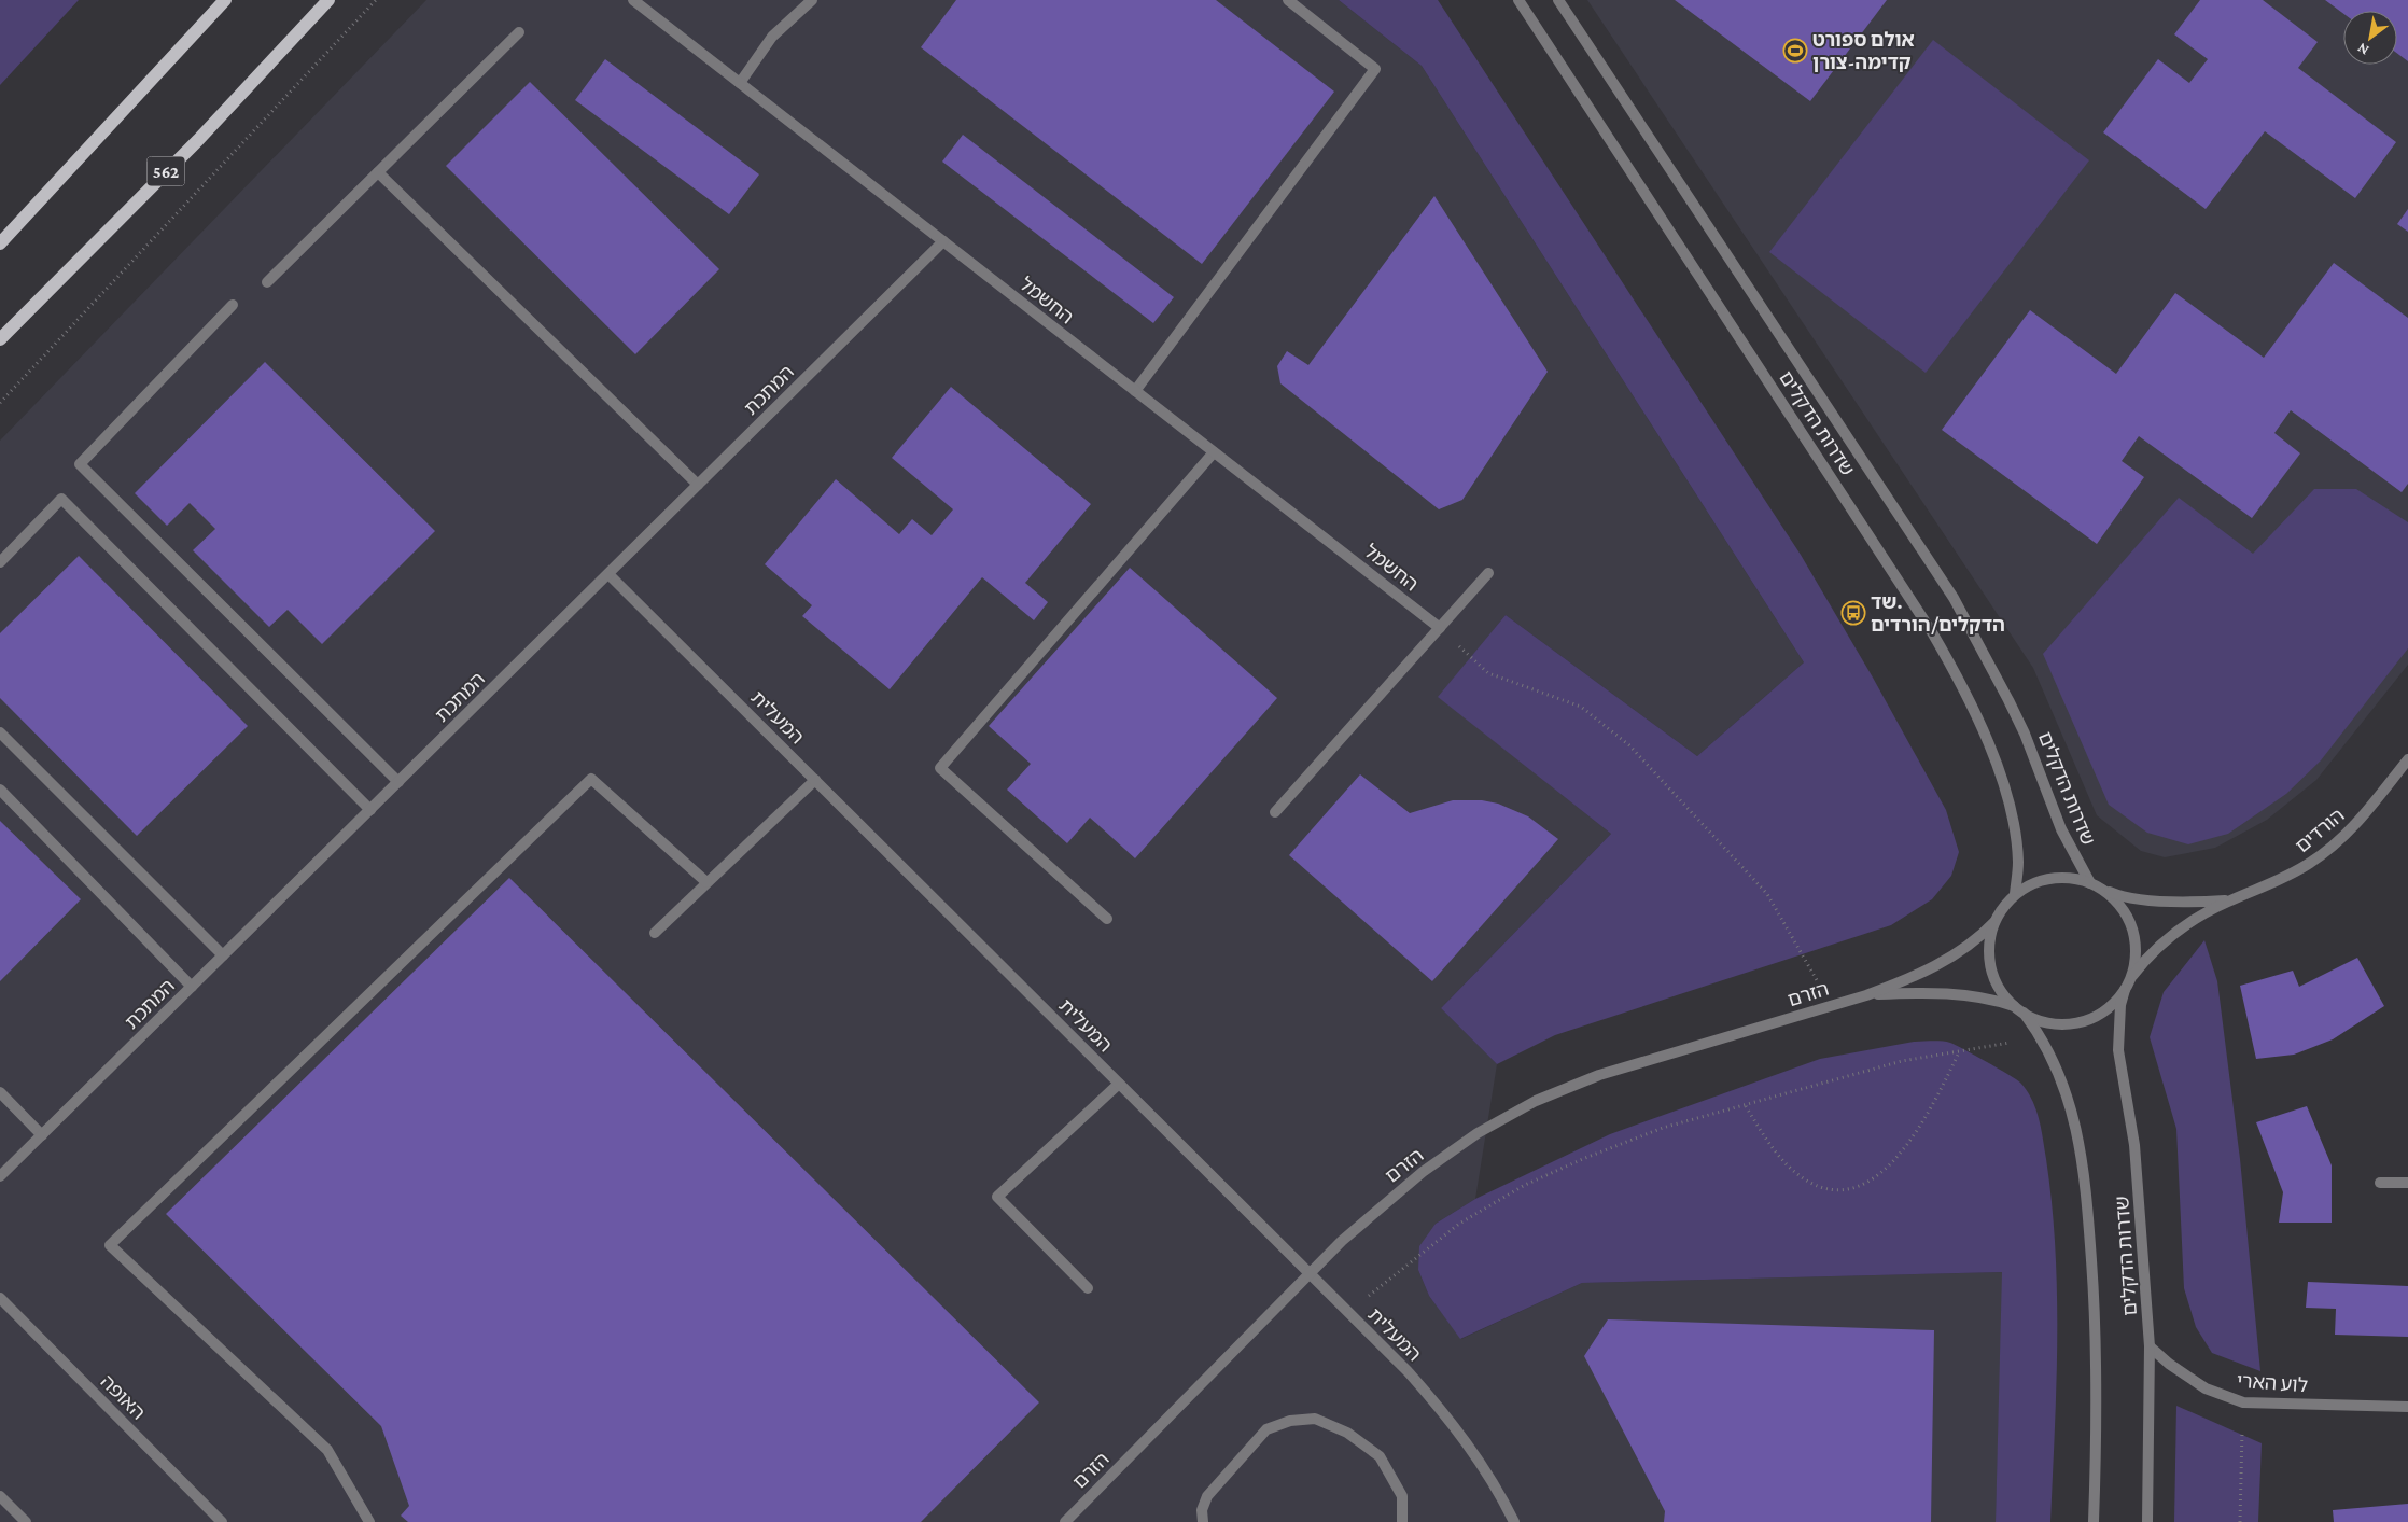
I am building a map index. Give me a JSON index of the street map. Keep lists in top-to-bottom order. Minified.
{"streets":{"main road":["562"],"street":["החשמל","המתכת","שדרות הדקלים","המעלית","הורדים","הזרם","לוע הארי","האופה"]},"crossings":[["החשמל","המתכת"],["המתכת","המעלית"],["שדרות הדקלים","הורדים"],["שדרות הדקלים","הזרם"],["שדרות הדקלים","לוע הארי"],["המעלית","הזרם"],["הורדים","הזרם"]],"places":{"sports":["אולם ספורט קדימה-צורן"],"bus stop":["שד. הדקלים/הורדים"]},"north":"bottom left"}
